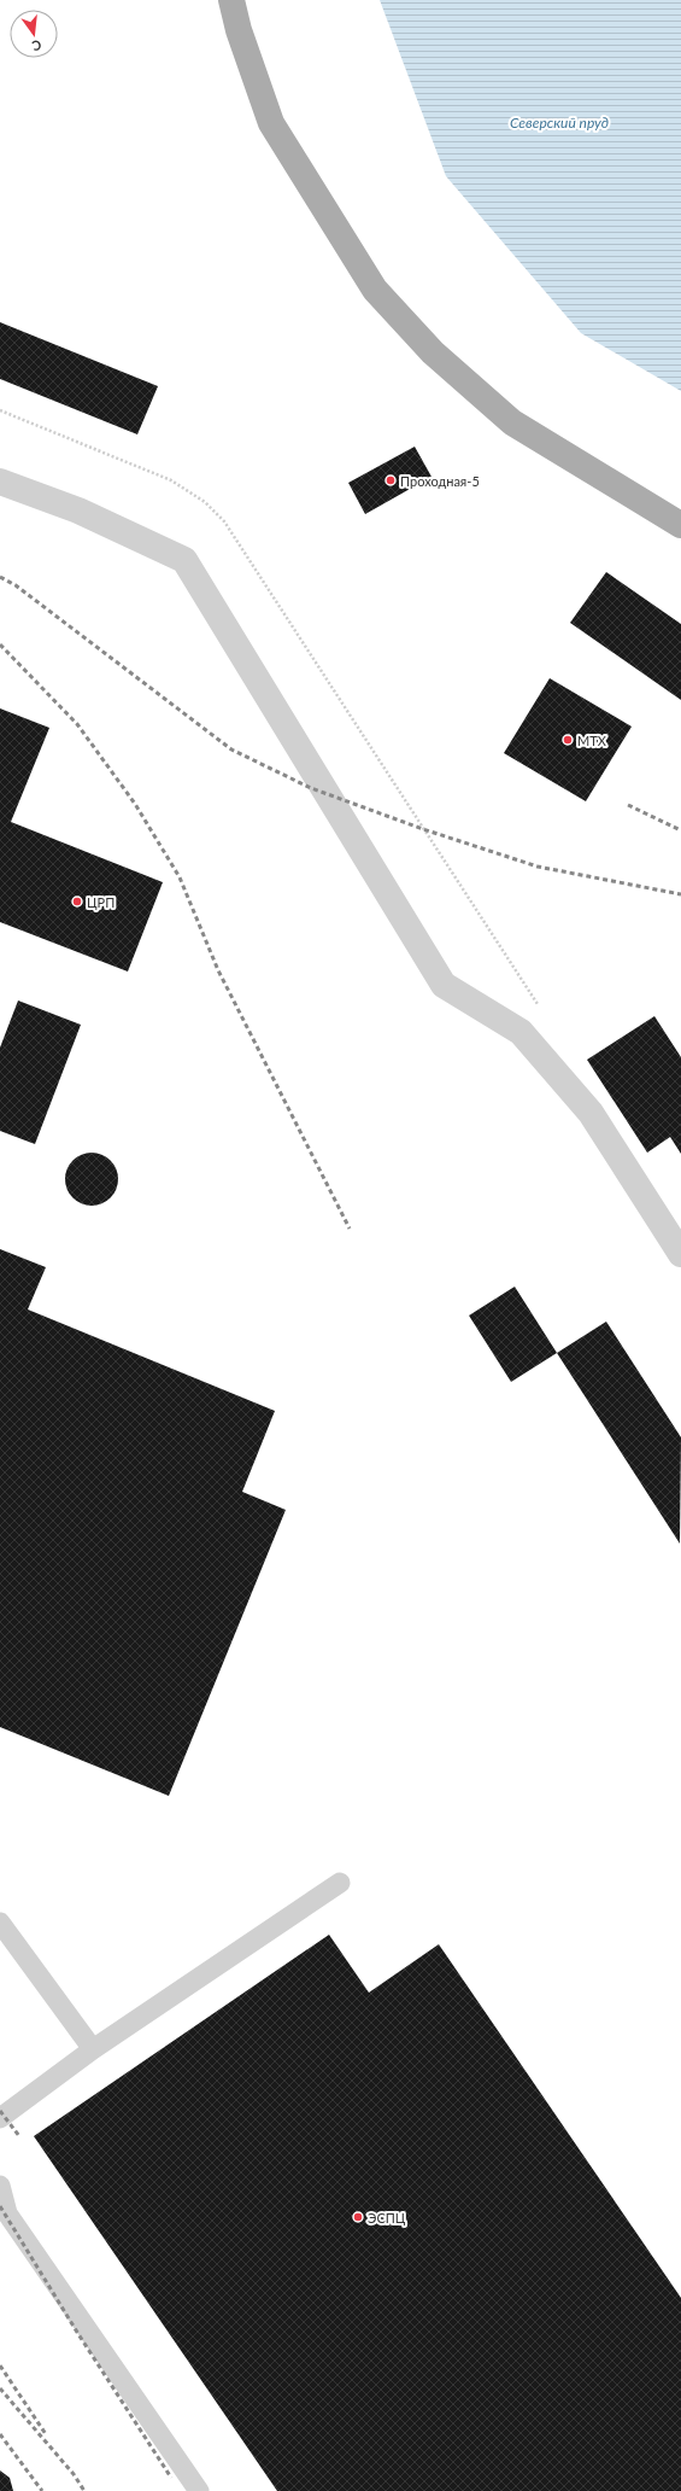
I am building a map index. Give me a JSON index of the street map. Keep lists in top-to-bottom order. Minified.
{"water":["Северский пруд"],"places":["Проходная-5","МТХ","ЦРП","ЭСПЦ"],"north":"bottom"}
